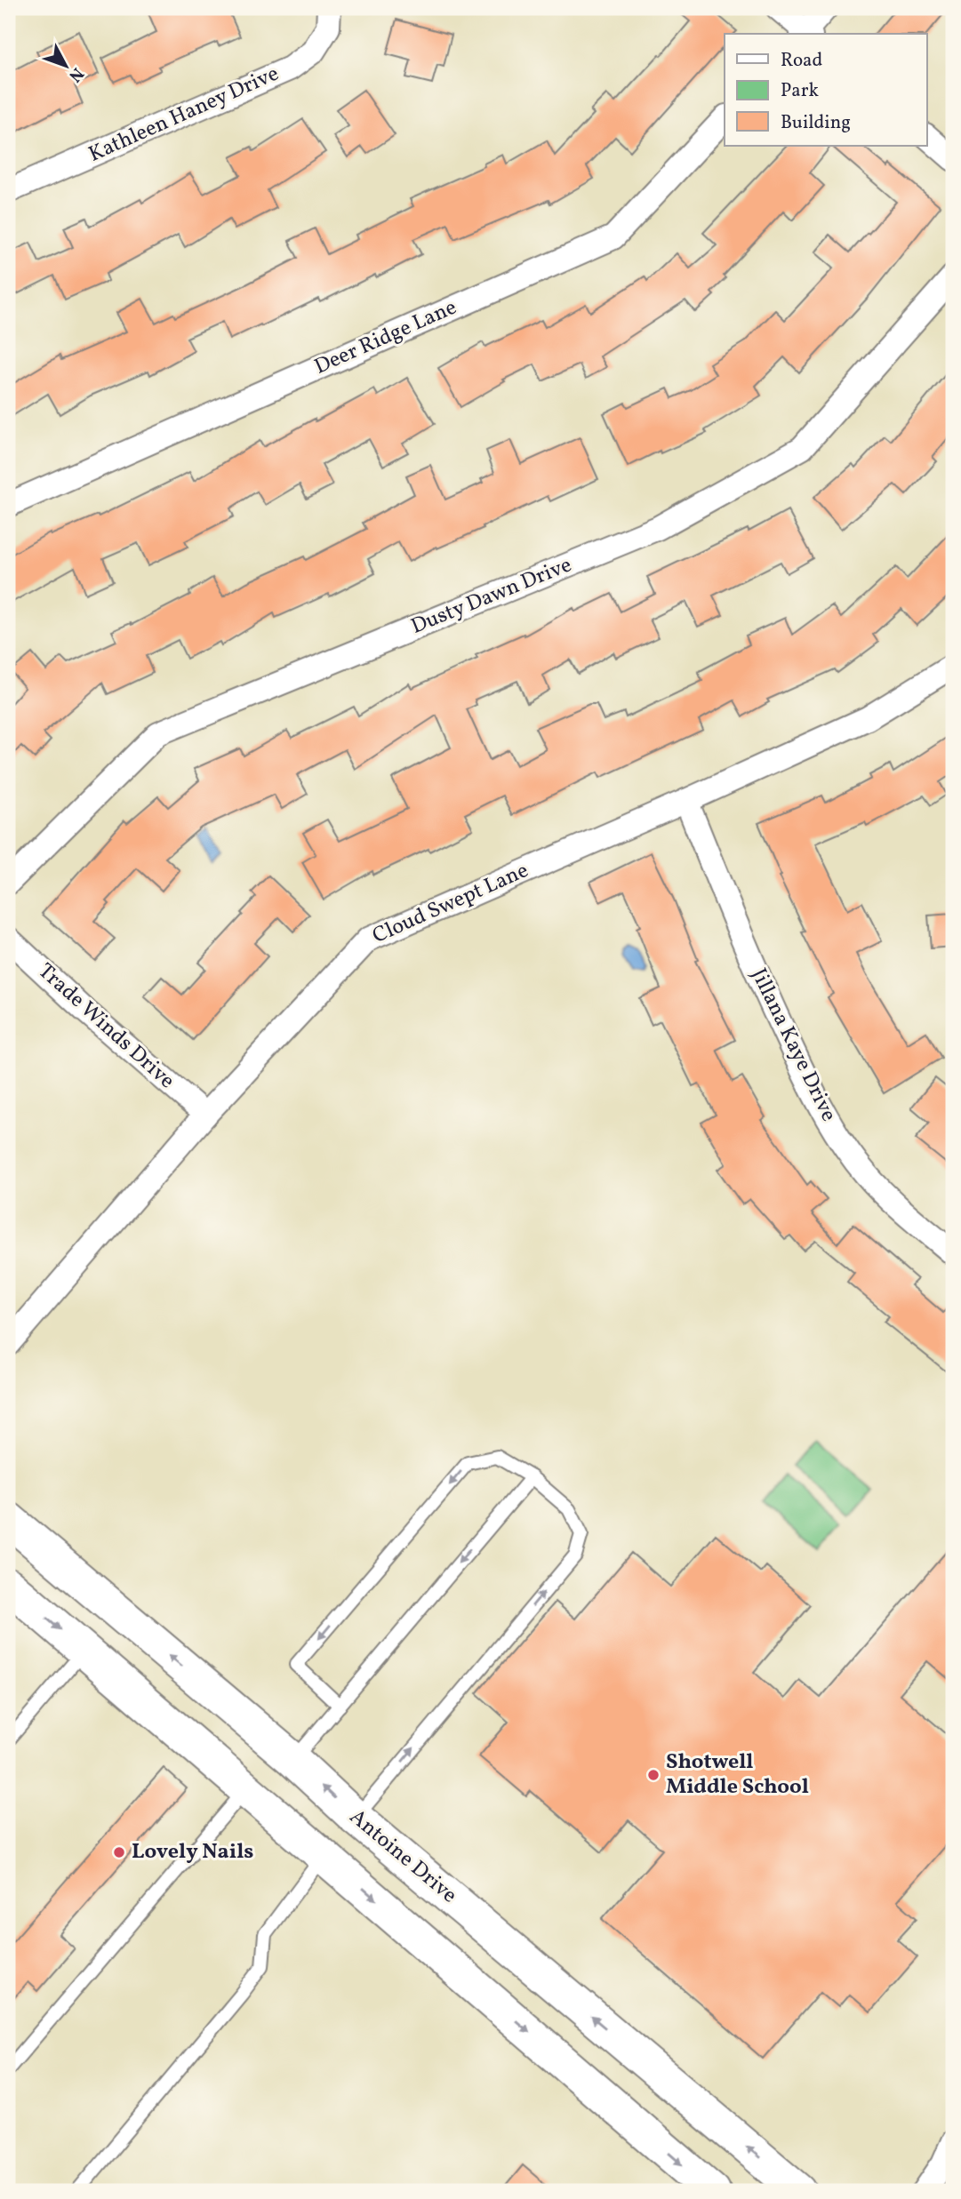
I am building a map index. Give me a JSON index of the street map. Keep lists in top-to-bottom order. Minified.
{"streets":{"main road":["Antoine Drive"],"street":["Kathleen Haney Drive","Deer Ridge Lane","Dusty Dawn Drive","Cloud Swept Lane","Trade Winds Drive","Jillana Kaye Drive"]},"crossings":[["Cloud Swept Lane","Trade Winds Drive"],["Cloud Swept Lane","Jillana Kaye Drive"]],"places":["Shotwell Middle School","Lovely Nails"],"legend":["Road","Park","Building"],"north":"bottom right"}
